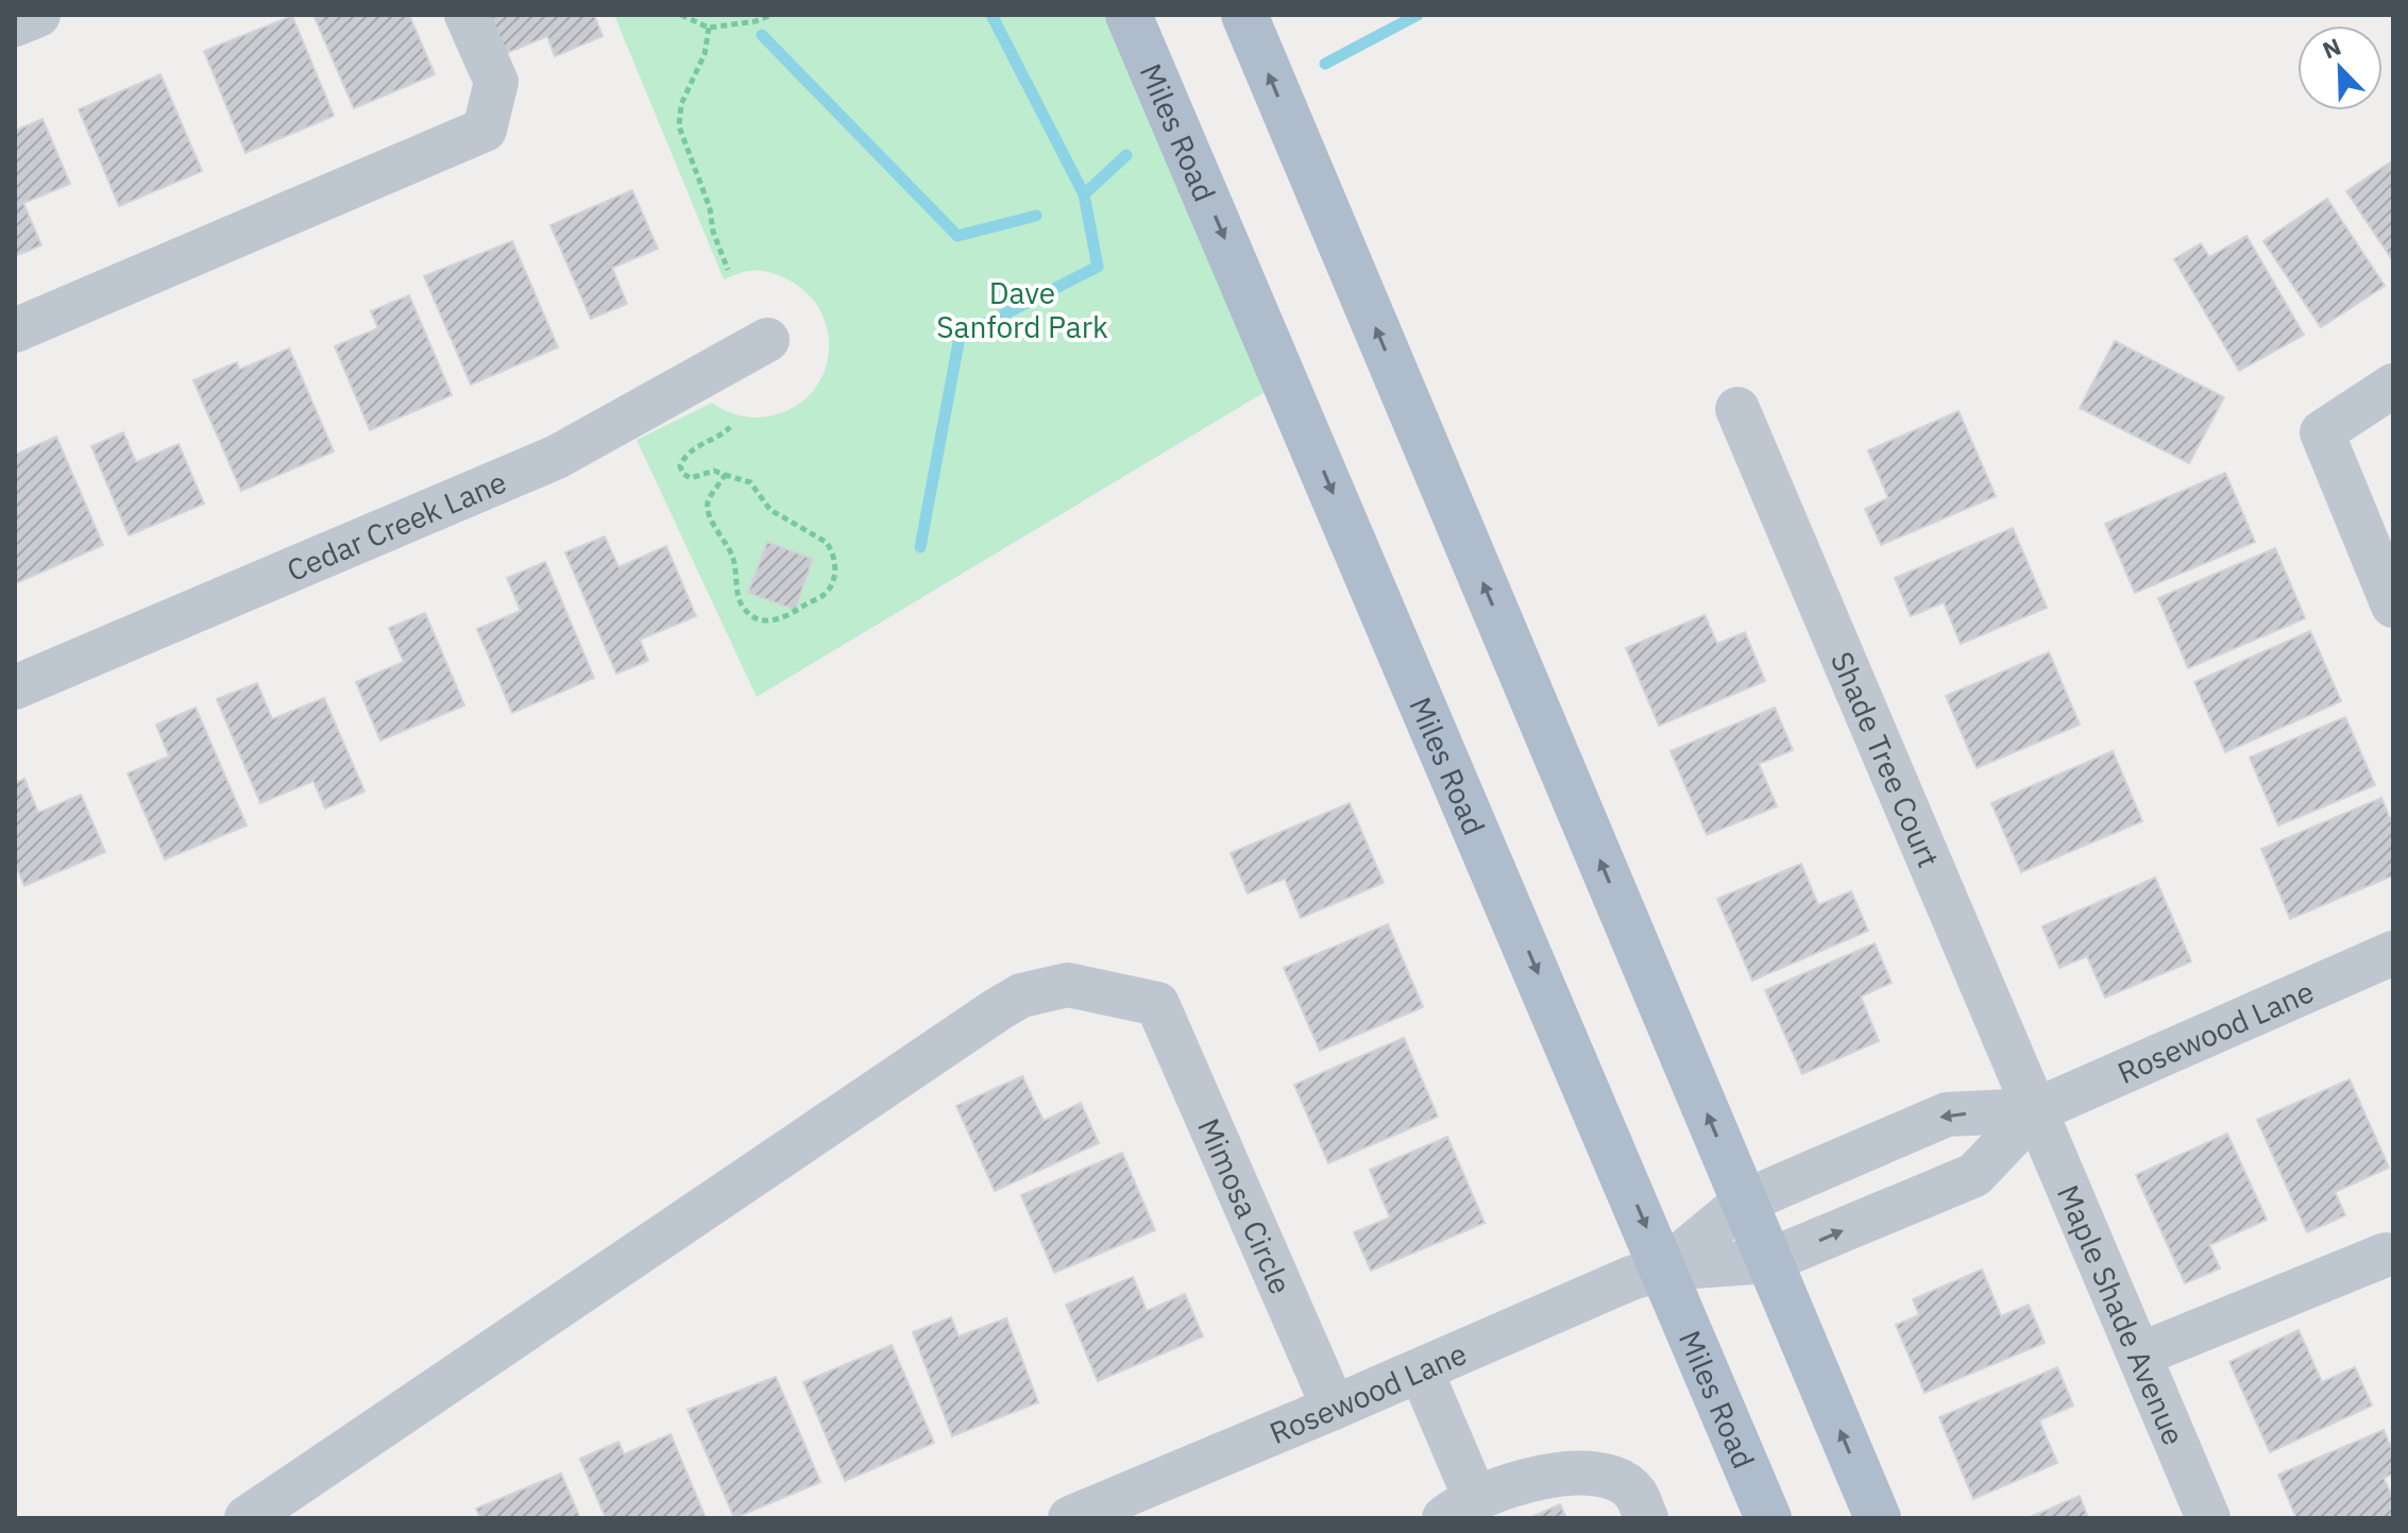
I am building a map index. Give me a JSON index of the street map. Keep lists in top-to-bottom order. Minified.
{"streets":{"main road":["Miles Road"],"street":["Cedar Creek Lane","Shade Tree Court","Rosewood Lane","Mimosa Circle","Maple Shade Avenue"]},"crossings":[["Miles Road","Rosewood Lane"],["Shade Tree Court","Rosewood Lane"],["Shade Tree Court","Maple Shade Avenue"],["Rosewood Lane","Mimosa Circle"],["Rosewood Lane","Maple Shade Avenue"]],"parks":["Dave Sanford Park"],"north":"top left"}
